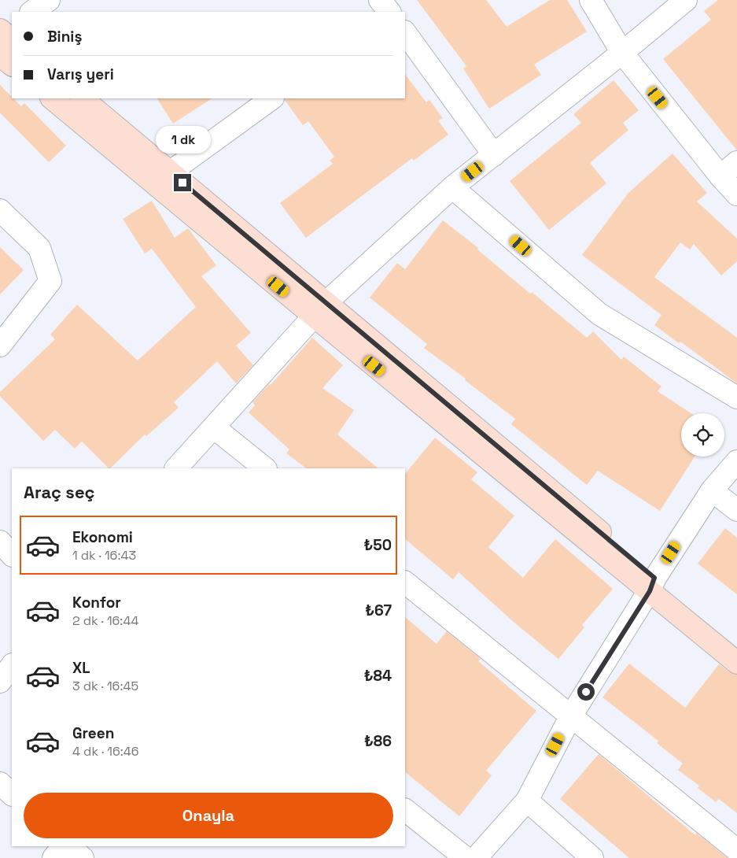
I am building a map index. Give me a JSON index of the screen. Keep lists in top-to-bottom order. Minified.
{"page":{"banner":["Biniş","Varış yeri"],"bubble":"1 dk","heading":"Araç seç","list":[{"name":"Ekonomi","note":"1 dk · 16:43","value":"₺50"},{"name":"Konfor","note":"2 dk · 16:44","value":"₺67"},{"name":"XL","note":"3 dk · 16:45","value":"₺84"},{"name":"Green","note":"4 dk · 16:46","value":"₺86"}],"buttons":"Onayla"}}
